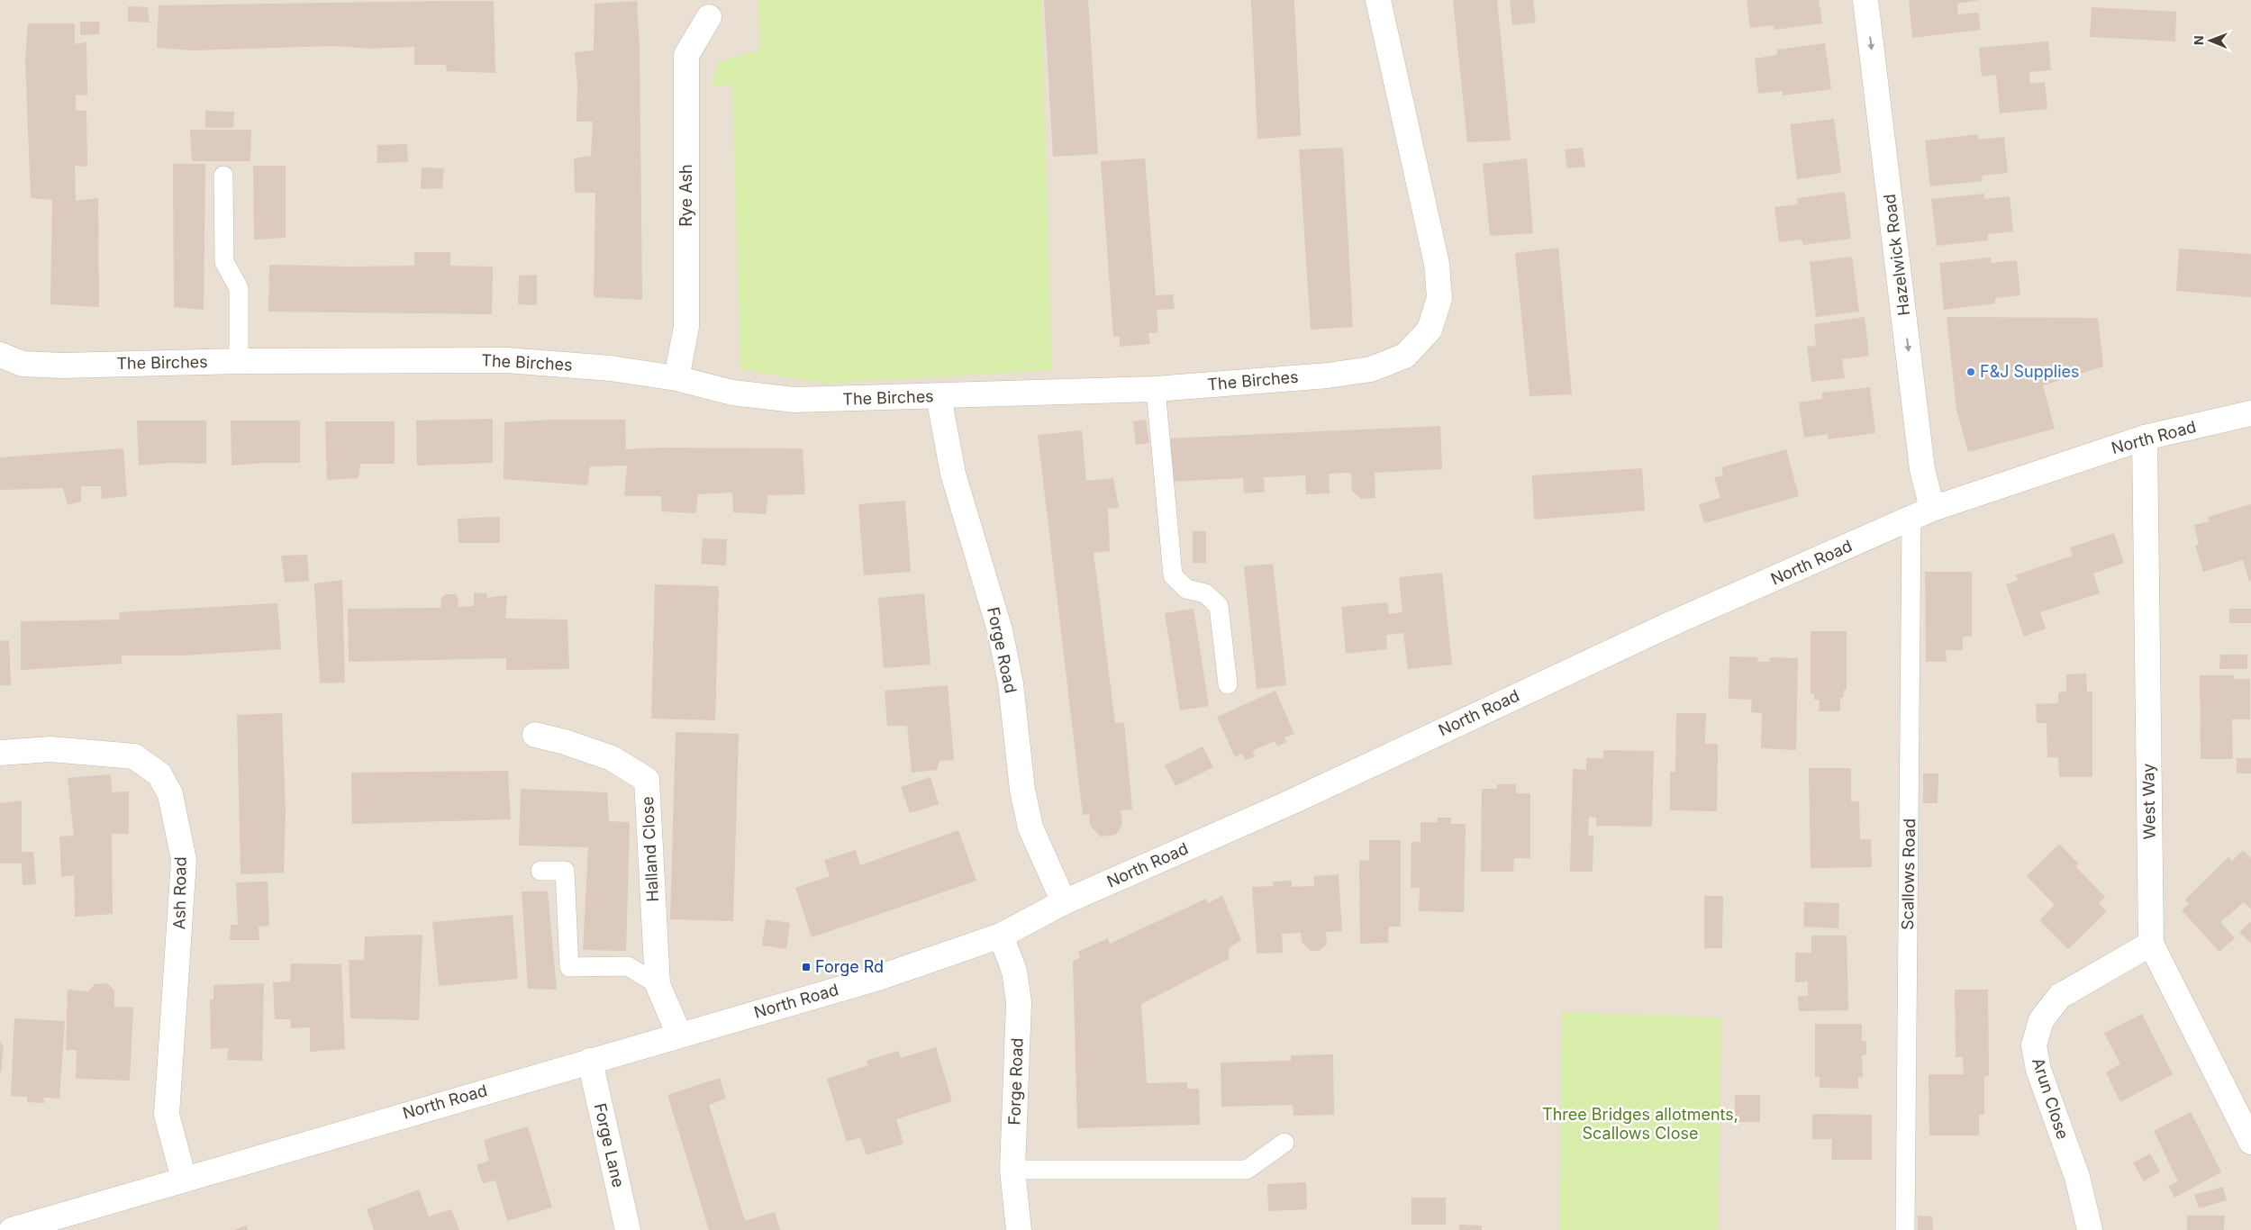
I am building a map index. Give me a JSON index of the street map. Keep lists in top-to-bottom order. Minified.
{"streets":{"street":["Rye Ash","Hazelwick Road","The Birches","North Road","Forge Road","West Way","Halland Close","Ash Road","Arun Close","Forge Lane"],"lane":["Scallows Road"]},"crossings":[["Rye Ash","The Birches"],["Hazelwick Road","North Road"],["Hazelwick Road","Scallows Road"],["The Birches","Forge Road"],["North Road","Forge Road"],["North Road","West Way"],["North Road","Halland Close"],["North Road","Scallows Road"],["North Road","Ash Road"],["North Road","Forge Lane"],["West Way","Arun Close"]],"one_way":["Hazelwick Road"],"parks":["Three Bridges allotments, Scallows Close"],"places":{"other":["F&J Supplies"],"transit":["Forge Rd"]},"north":"left"}
